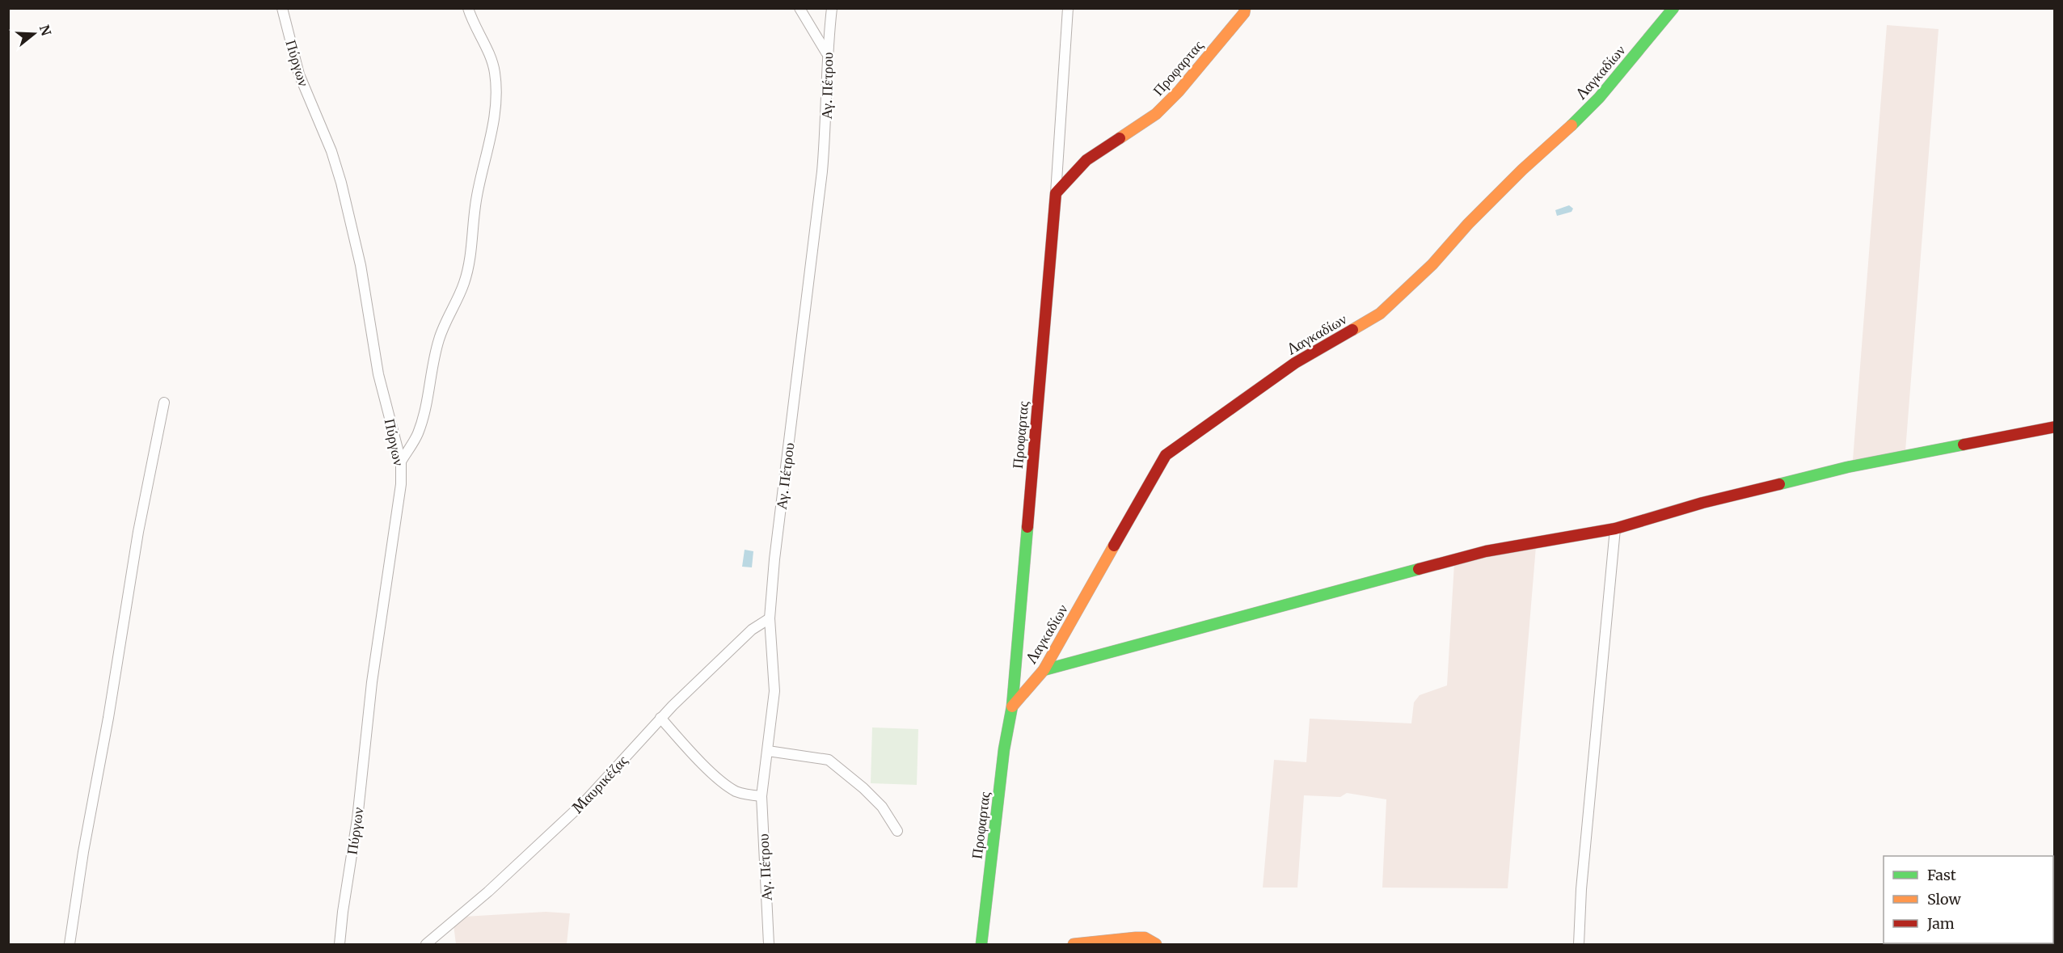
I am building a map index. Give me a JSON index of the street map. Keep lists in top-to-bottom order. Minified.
{"streets":{"street":["Πύργων","Προφαρτας","Λαγκαδίων","Αγ. Πέτρου","Μαυρικέζας"]},"crossings":[["Προφαρτας","Λαγκαδίων"],["Αγ. Πέτρου","Μαυρικέζας"]],"legend":["Fast","Slow","Jam"],"north":"right"}
